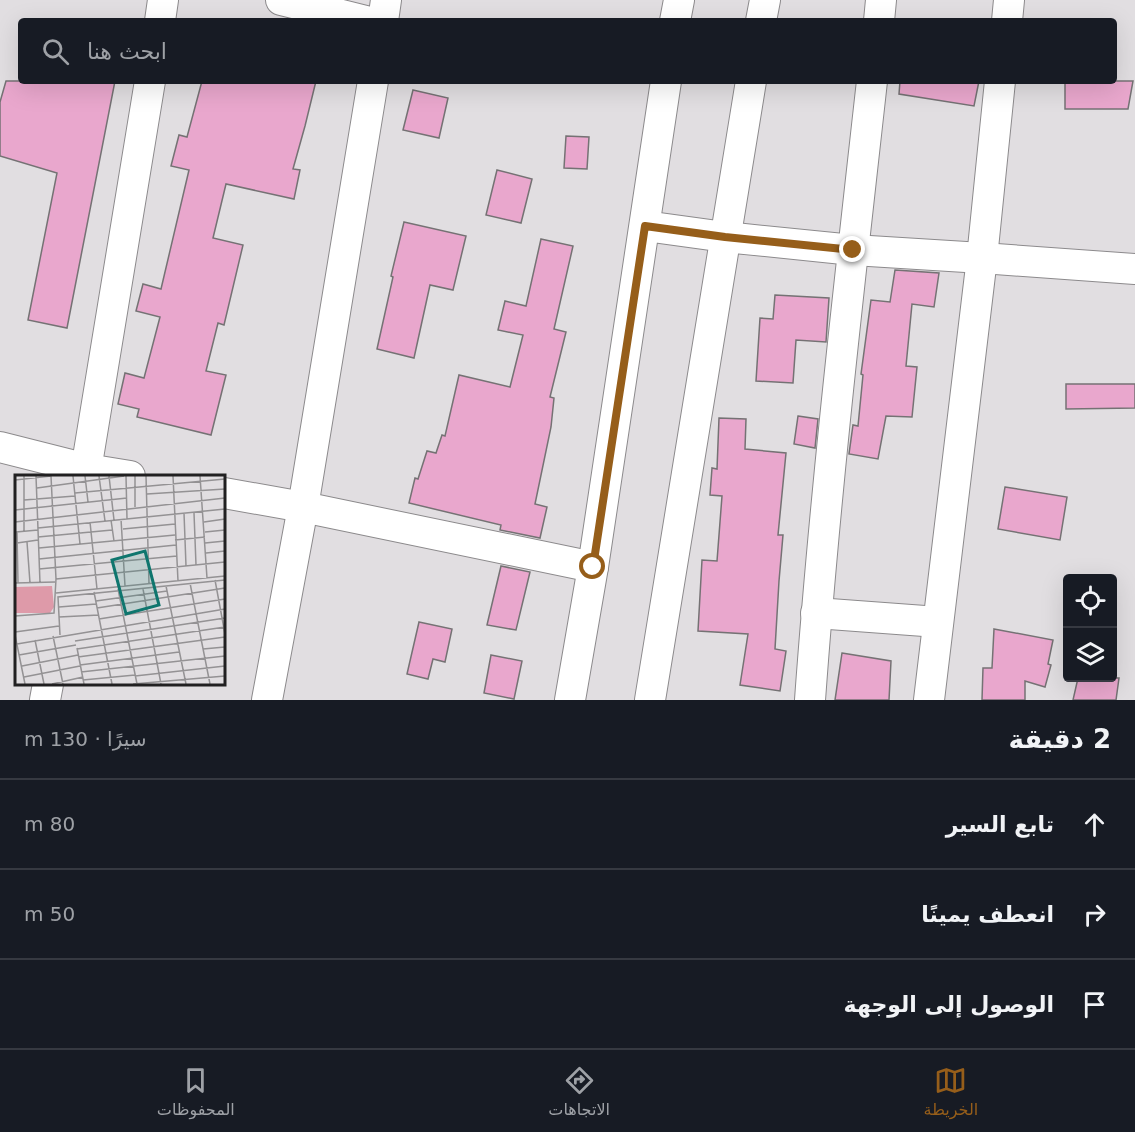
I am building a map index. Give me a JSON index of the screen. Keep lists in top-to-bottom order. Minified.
{"page":{"search":"ابحث هنا","heading":["2 دقيقة","سيرًا · 130 m"],"list":[["تابع السير","80 m"],["انعطف يمينًا","50 m"],"الوصول إلى الوجهة"],"nav":["الخريطة","الاتجاهات","المحفوظات"]}}
